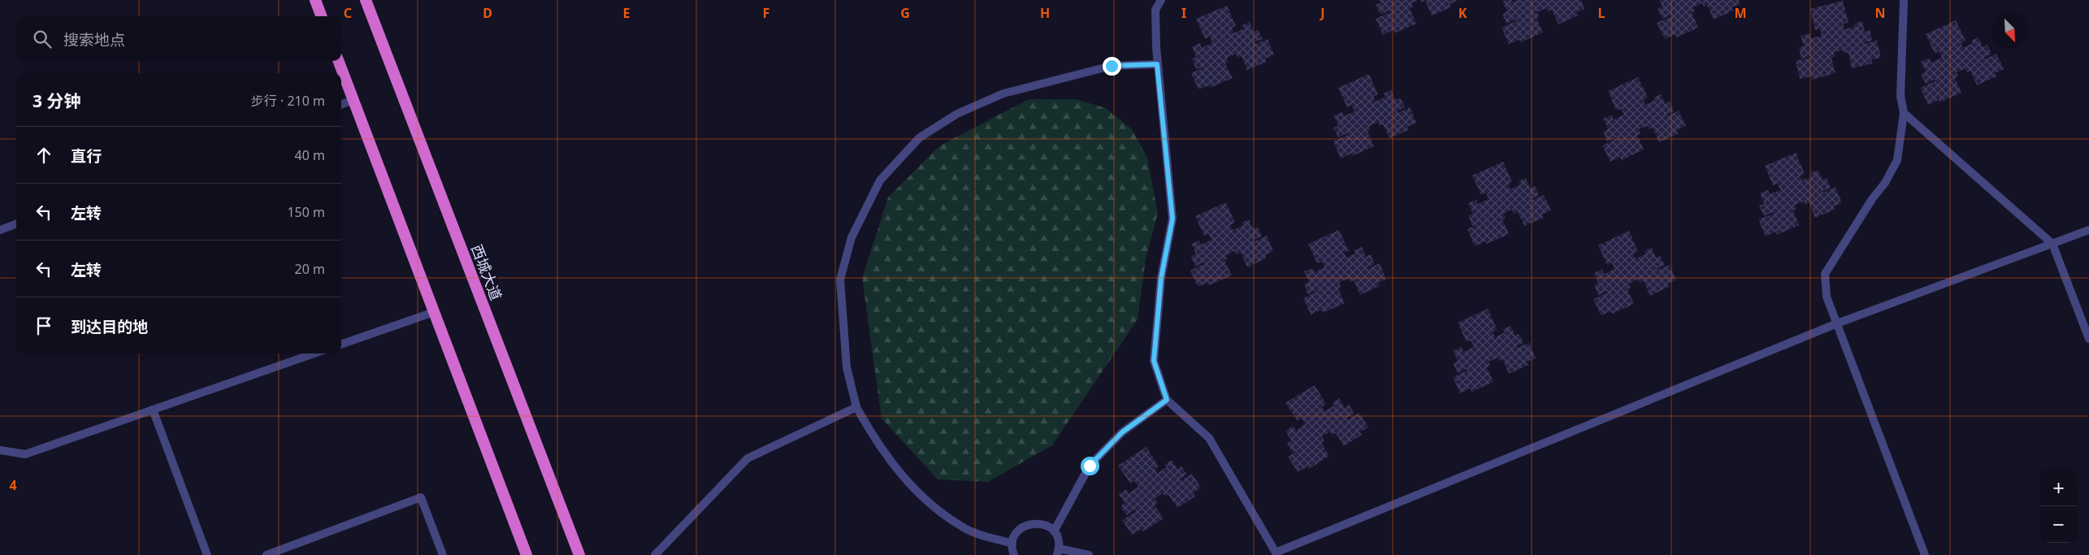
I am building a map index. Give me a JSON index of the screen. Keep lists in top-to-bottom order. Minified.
{"streets":{"highway":["西城大道"]},"north":"bottom right","page":{"search":"搜索地点","heading":["3 分钟","步行 · 210 m"],"list":[["直行","40 m"],["左转","150 m"],["左转","20 m"],"到达目的地"],"map_buttons":["+","−"]},"grid":{"columns":["C","D","E","F","G","H","I","J","K","L","M","N"],"rows":["4"]}}
